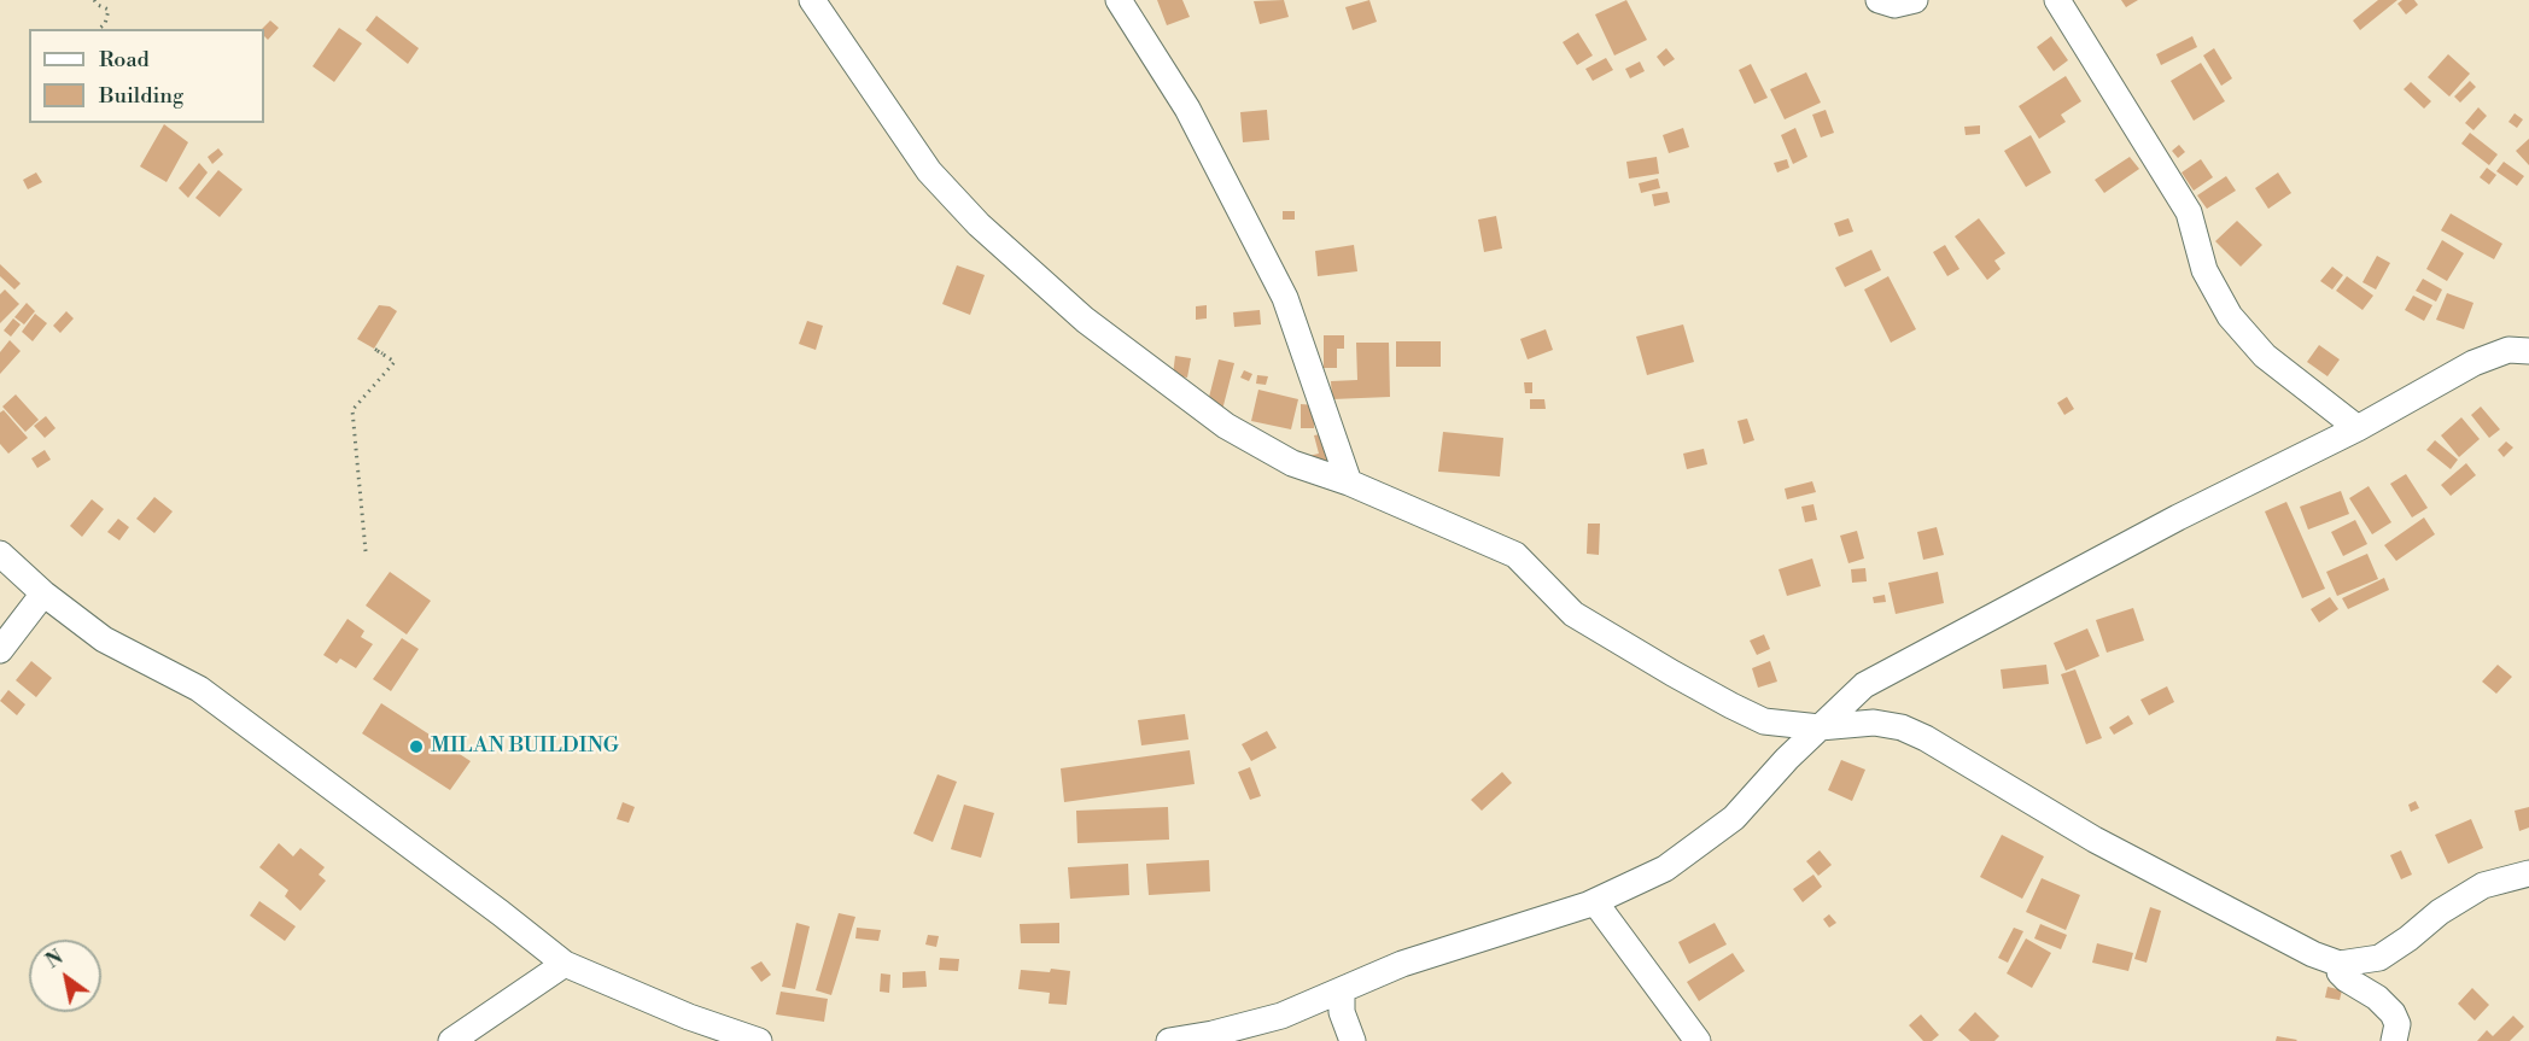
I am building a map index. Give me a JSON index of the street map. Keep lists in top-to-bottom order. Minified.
{"places":["MILAN BUILDING"],"legend":["Road","Building"],"north":"top left"}
